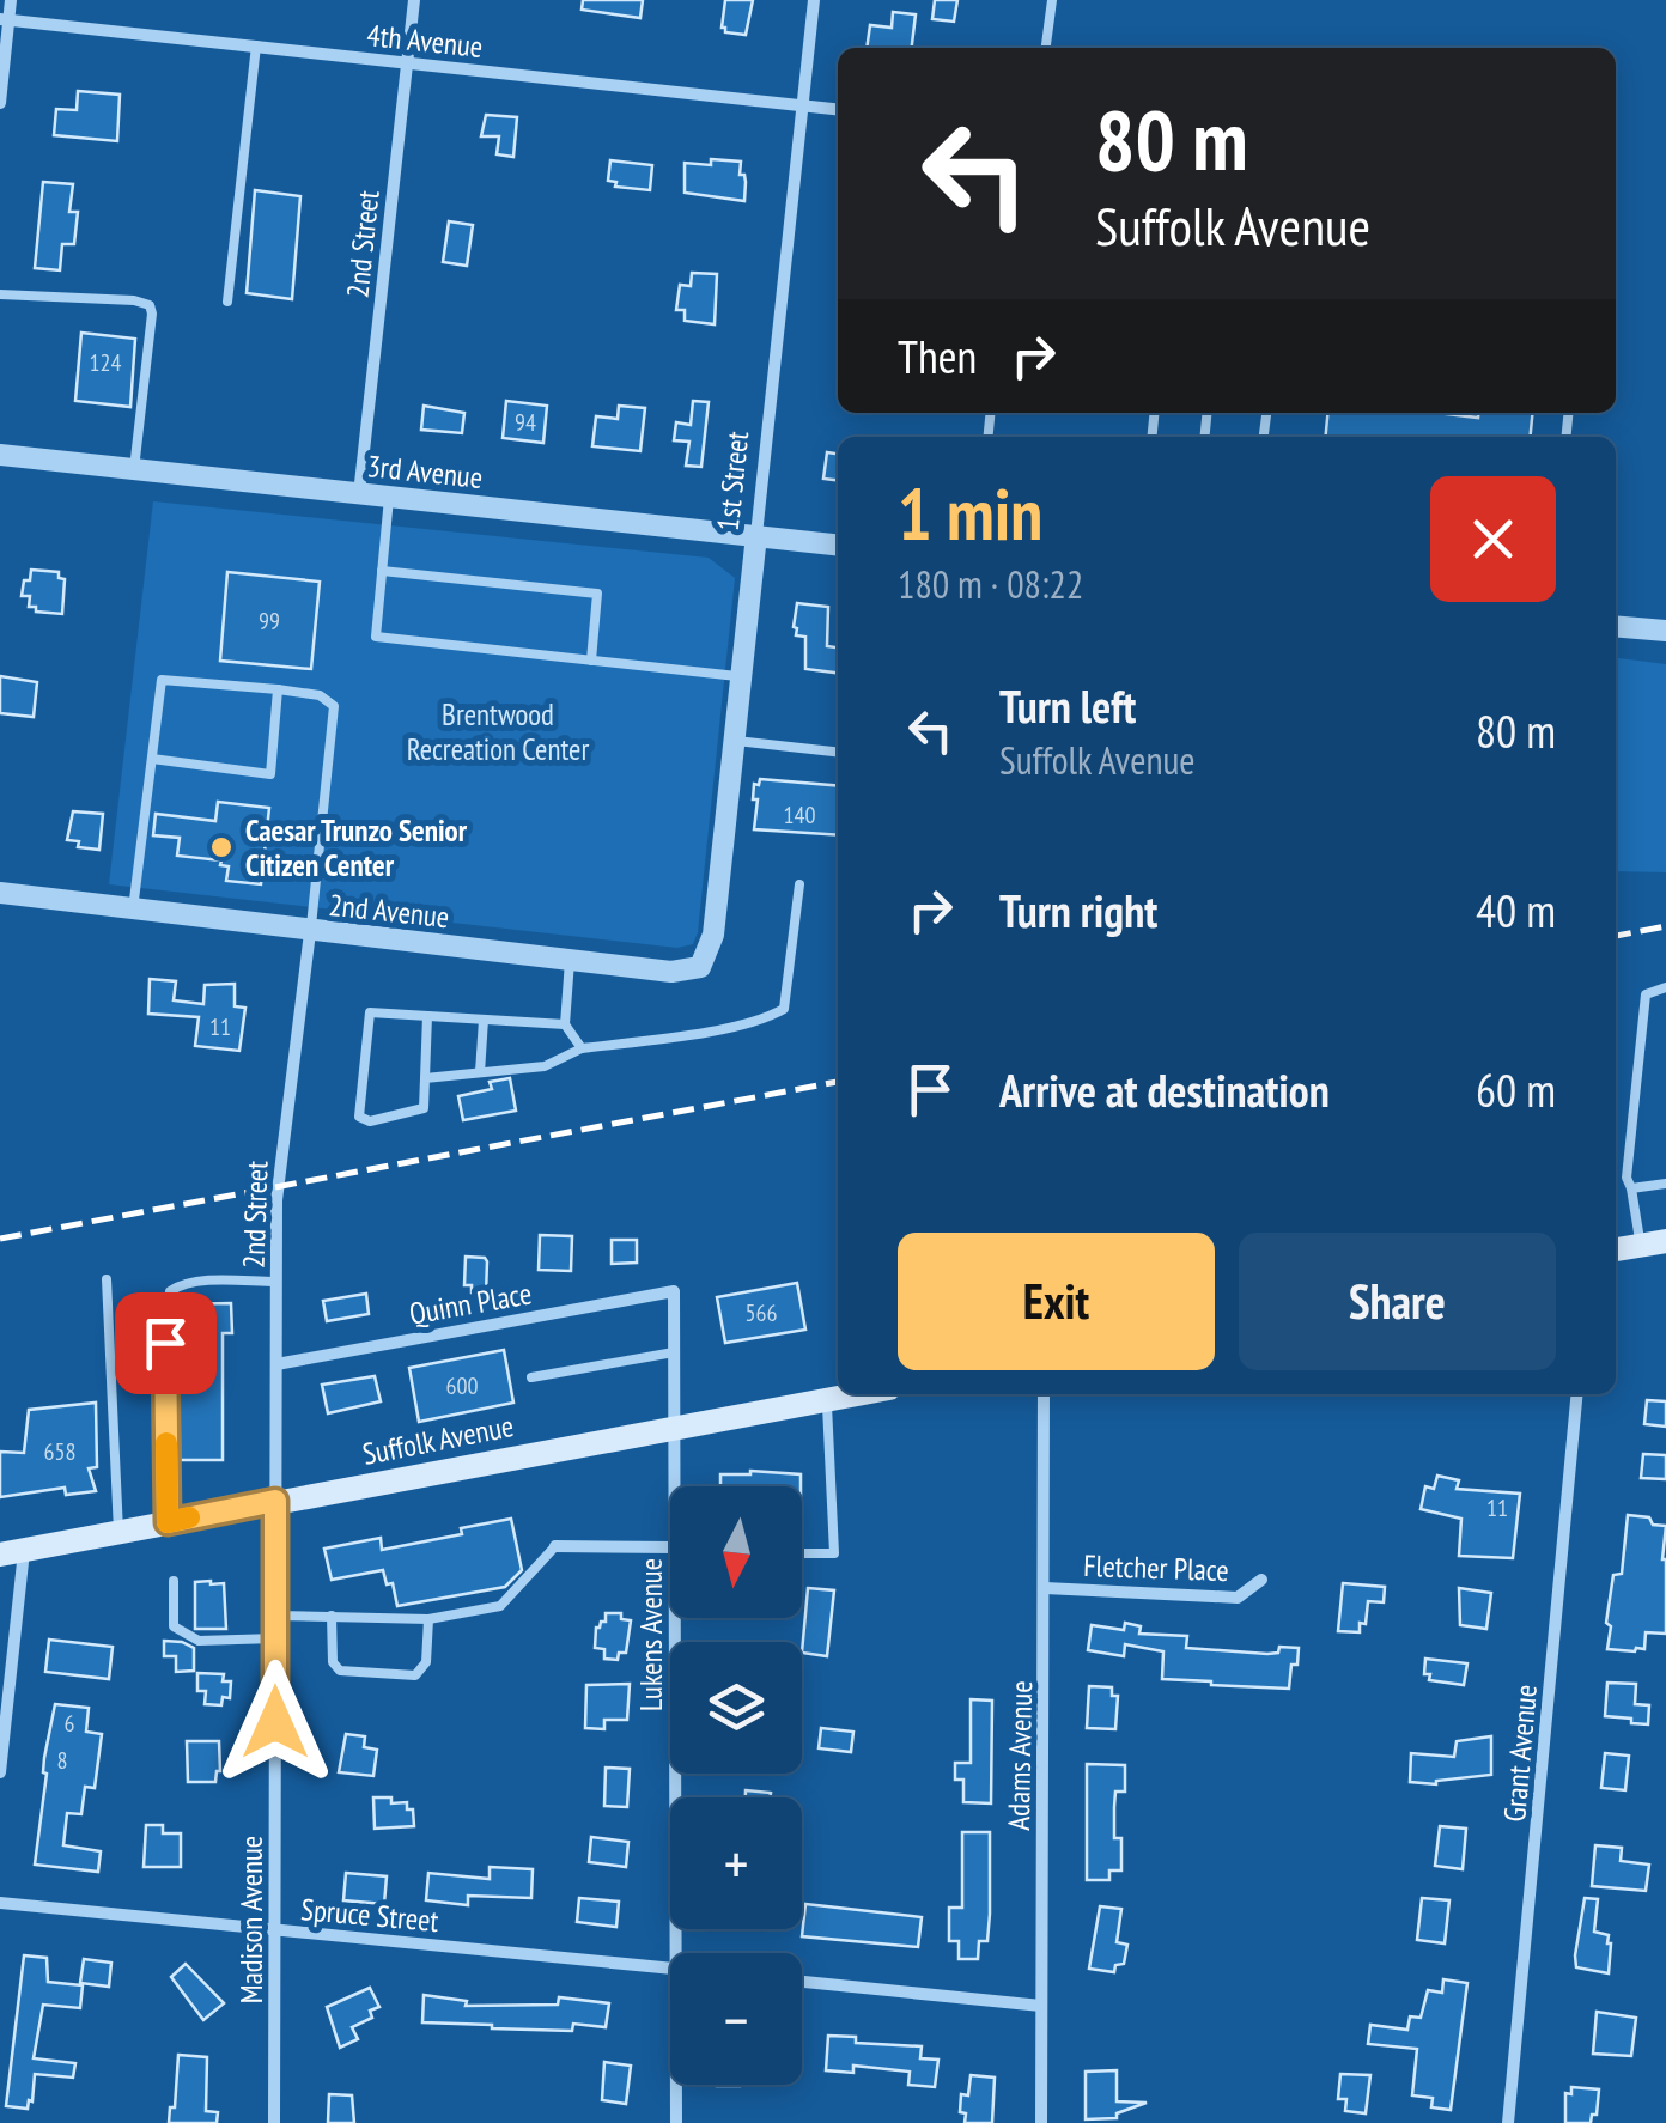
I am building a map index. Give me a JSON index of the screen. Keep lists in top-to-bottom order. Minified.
{"streets":{"main road":["Suffolk Avenue"],"street":["4th Avenue","2nd Street","3rd Avenue","1st Street","2nd Avenue","Quinn Place","Fletcher Place","Lukens Avenue","Grant Avenue","Adams Avenue","Spruce Street","Madison Avenue"]},"crossings":[["4th Avenue","2nd Street"],["4th Avenue","1st Street"],["2nd Street","3rd Avenue"],["2nd Street","2nd Avenue"],["2nd Street","Quinn Place"],["2nd Street","Suffolk Avenue"],["2nd Street","Madison Avenue"],["3rd Avenue","1st Street"],["1st Street","2nd Avenue"],["Quinn Place","Lukens Avenue"],["Suffolk Avenue","Lukens Avenue"],["Suffolk Avenue","Madison Avenue"],["Fletcher Place","Adams Avenue"],["Spruce Street","Madison Avenue"]],"parks":["Brentwood Recreation Center"],"places":["Caesar Trunzo Senior Citizen Center"],"house_numbers":["124","94","99","140","11","566","600","658","11","6","8"],"north":"bottom","page":{"turn":["80 m","Suffolk Avenue"],"then":"Then","heading":["1 min","180 m · 08:22"],"list":[{"name":"Turn left","note":"Suffolk Avenue","value":"80 m"},{"name":"Turn right","value":"40 m"},{"name":"Arrive at destination","value":"60 m"}],"buttons":["Exit","Share"],"map_buttons":["+","−"]}}
